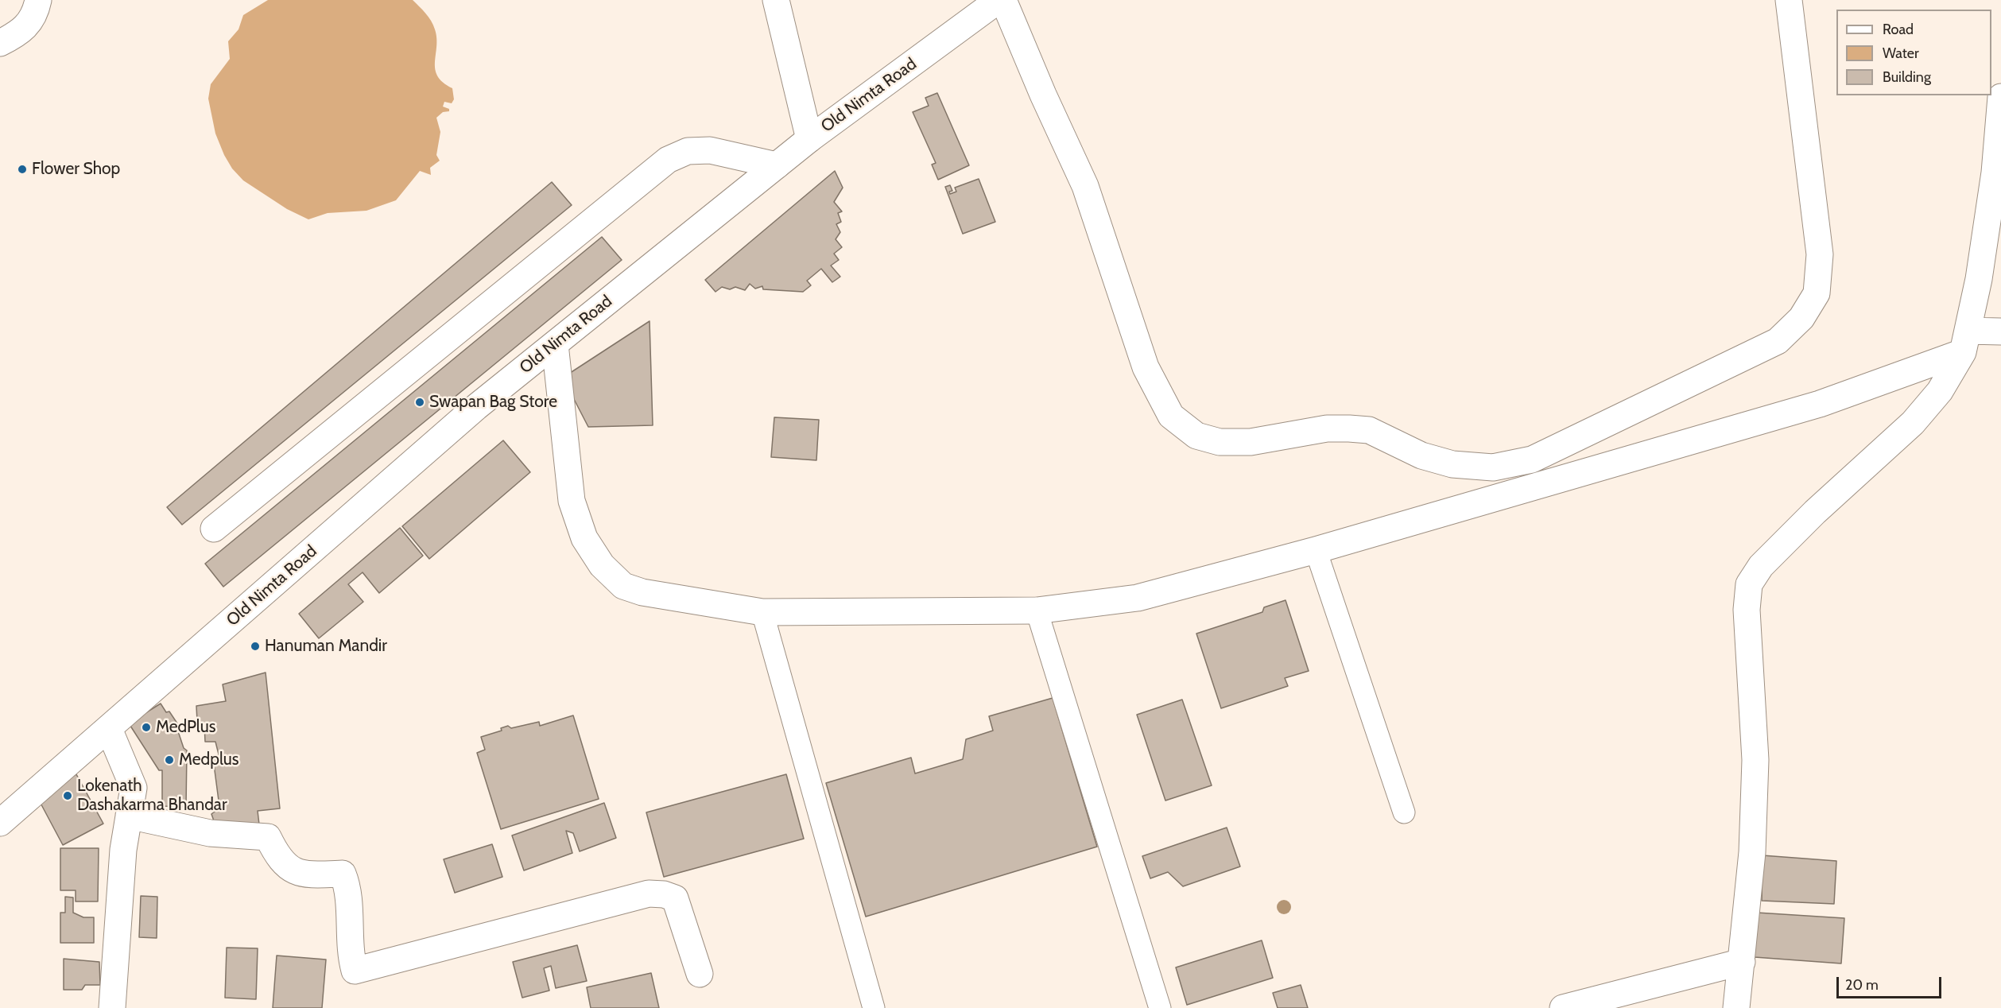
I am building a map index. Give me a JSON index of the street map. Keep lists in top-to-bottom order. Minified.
{"streets":{"street":["Old Nimta Road"]},"places":["Flower Shop","Swapan Bag Store","Hanuman Mandir","MedPlus","Medplus","Lokenath Dashakarma Bhandar"],"legend":["Road","Water","Building"],"scale_bar":"20 m"}
